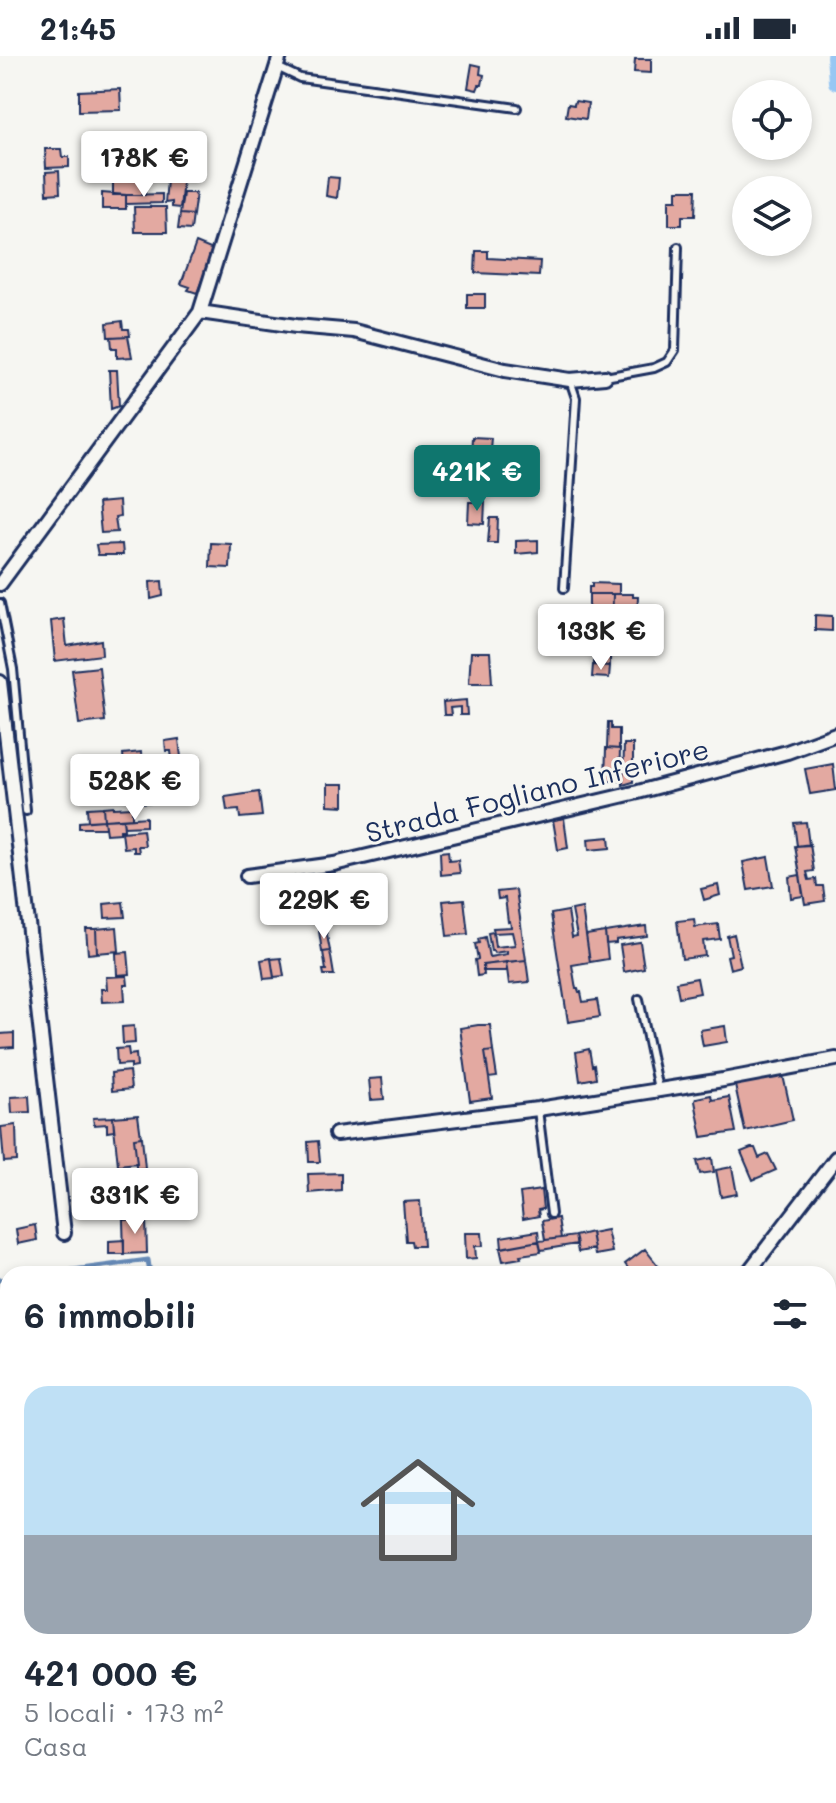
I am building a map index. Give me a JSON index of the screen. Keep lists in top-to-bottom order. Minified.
{"streets":{"street":["Strada Fogliano Inferiore"]},"page":{"status":"21:45","price":["178K €","421K €","133K €","528K €","229K €","331K €"],"heading":"6 immobili","list":[{"name":"421 000 €","note":"5 locali · 173 m² · Casa"}]}}
